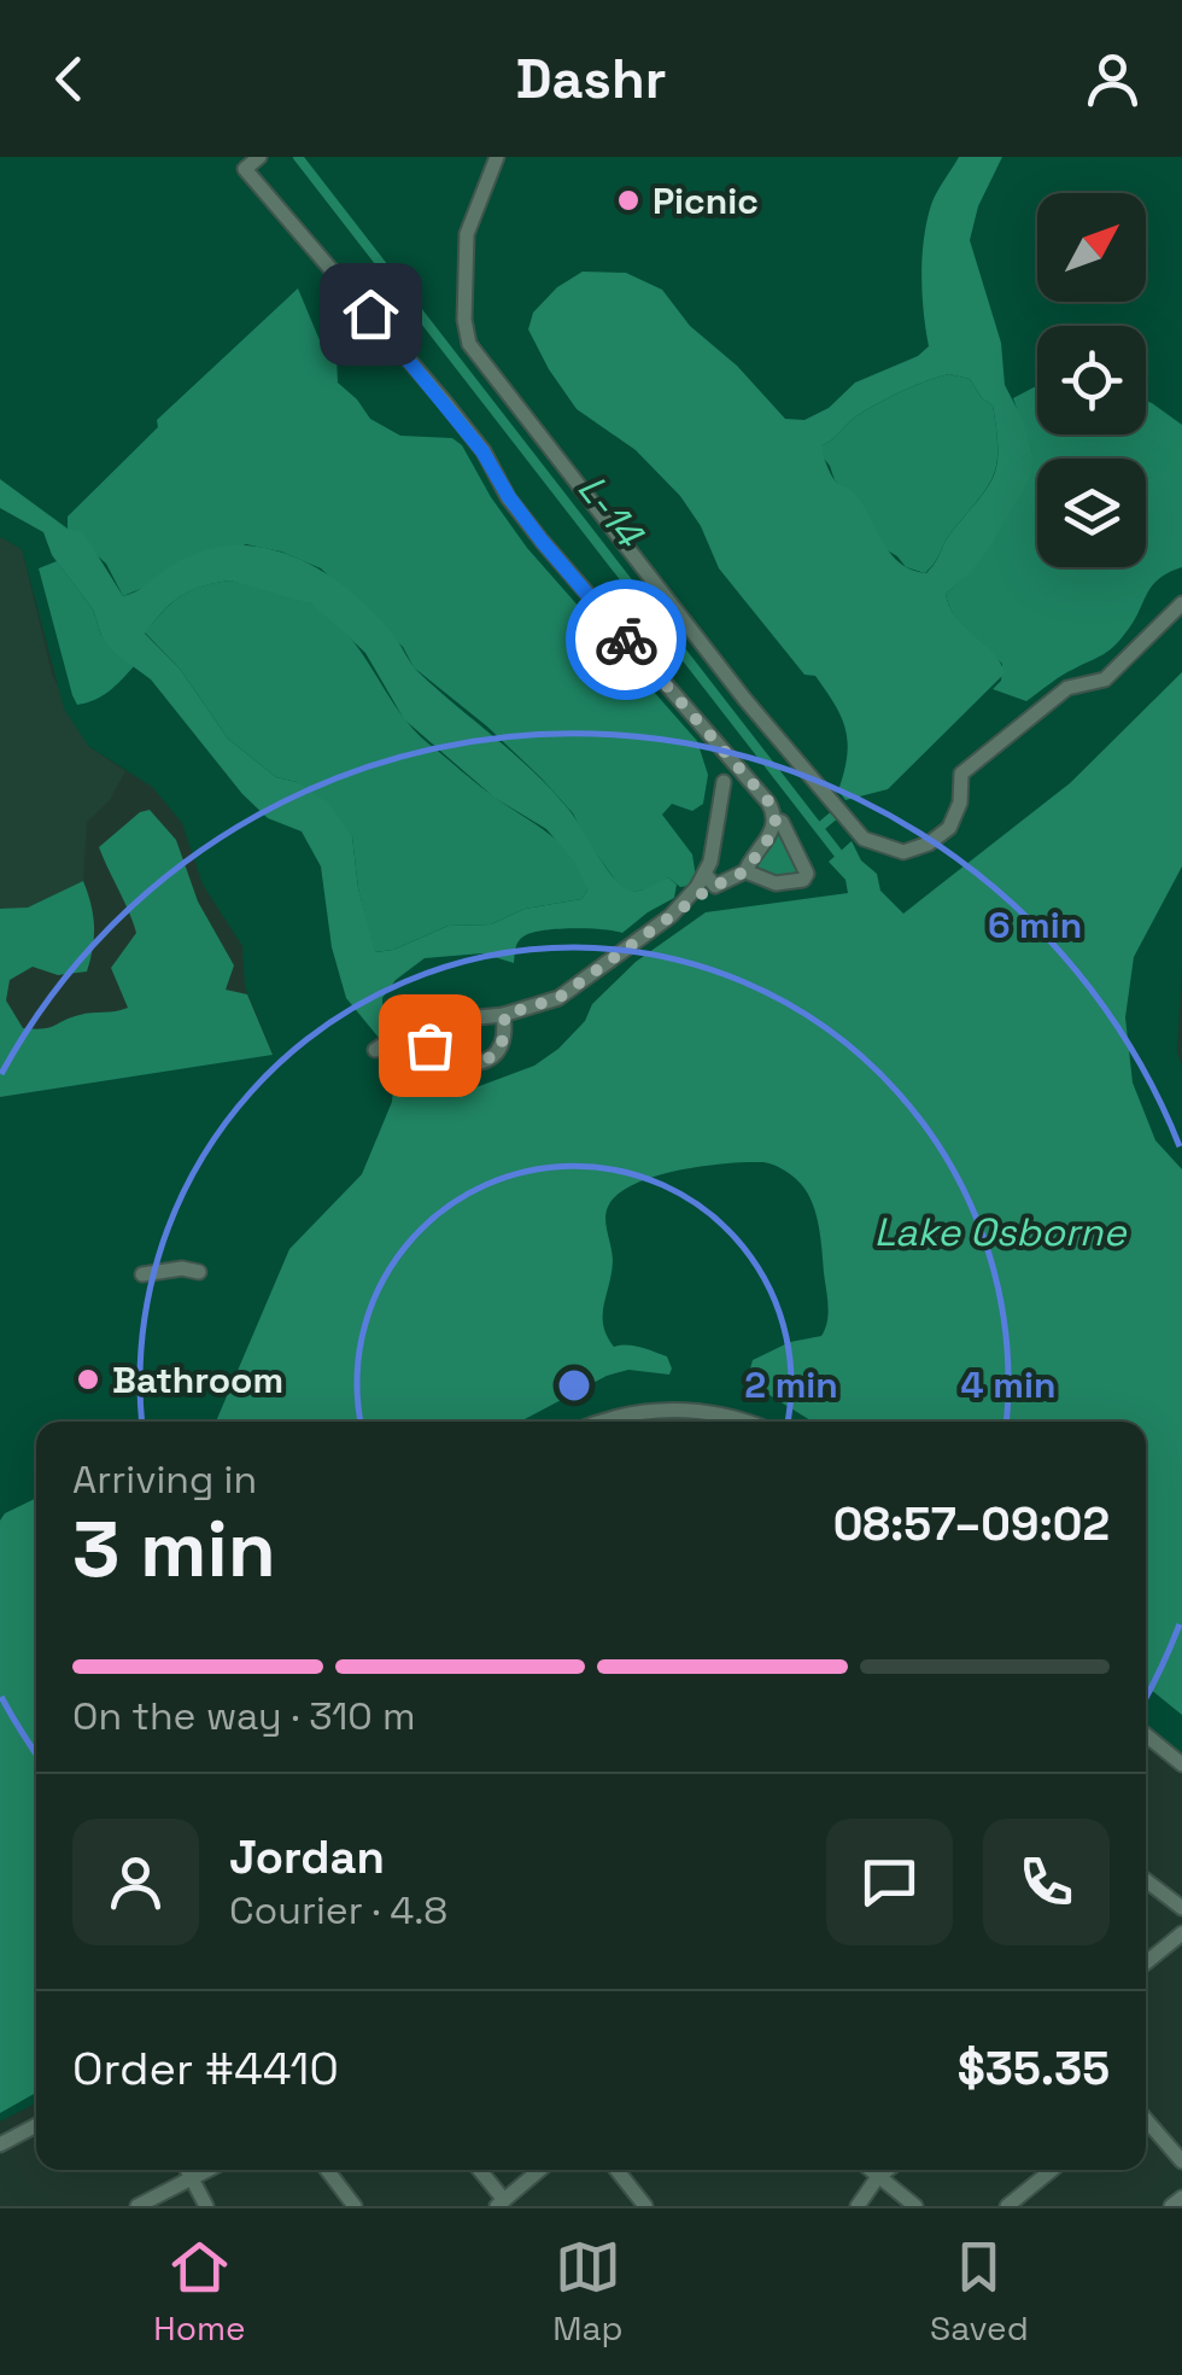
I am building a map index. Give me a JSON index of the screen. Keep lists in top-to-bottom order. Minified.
{"water":["L-14","Lake Osborne"],"places":["Picnic","Bathroom"],"north":"top right","page":{"header":"Dashr","heading":["3 min","Arriving in","08:57–09:02"],"panel":["Jordan","Courier · 4.8","Order #4410","$35.35"],"bar":"On the way · 310 m","tabs":["Home","Map","Saved"]},"rings":["6 min","2 min","4 min"]}
